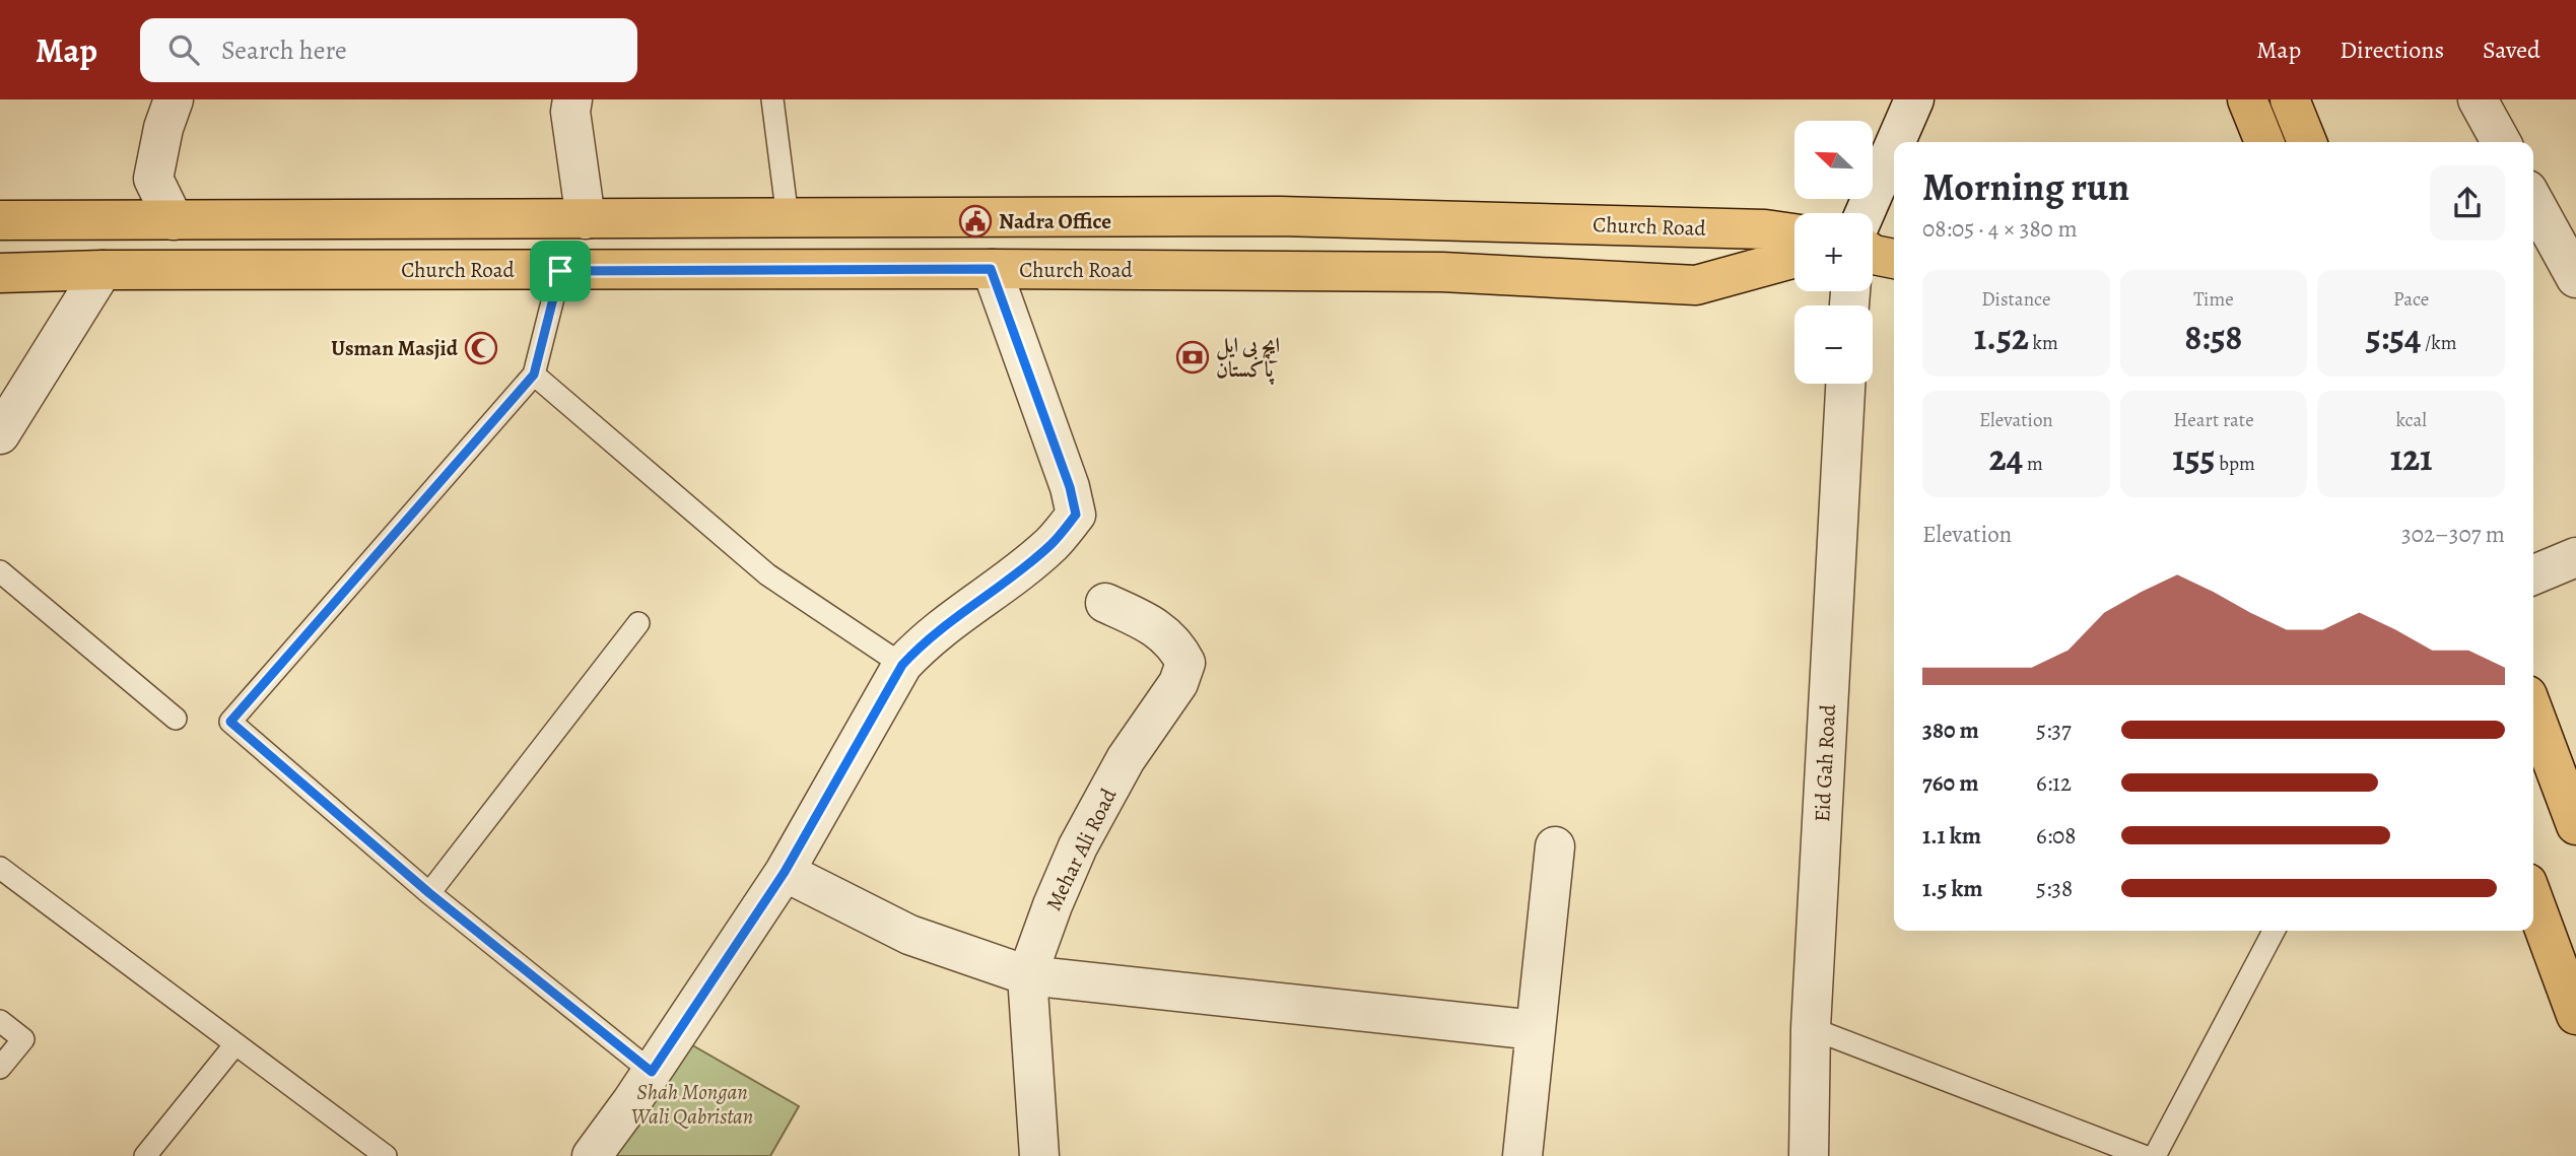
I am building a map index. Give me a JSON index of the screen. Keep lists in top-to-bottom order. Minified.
{"streets":{"main road":["Church Road"],"street":["Eid Gah Road","Mehar Ali Road"]},"parks":["Shah Mongan Wali Qabristan"],"places":{"public building":["Nadra Office"],"mosque":["Usman Masjid"],"bank":["ایچ بی ایل پاکستان"]},"north":"top left","page":{"header":"Map","search":"Search here","nav":["Map","Directions","Saved"],"map_buttons":["+","−"],"heading":["Morning run","08:05 · 4 × 380 m"],"stats":[["Distance","1.52 km"],["Time","8:58"],["Pace","5:54 /km"],["Elevation","24 m"],["Heart rate","155 bpm"],["kcal","121"]],"chart":["Elevation","302–307 m"],"list":[{"name":"380 m","note":"5:37"},{"name":"760 m","note":"6:12"},{"name":"1.1 km","note":"6:08"},{"name":"1.5 km","note":"5:38"}]}}
